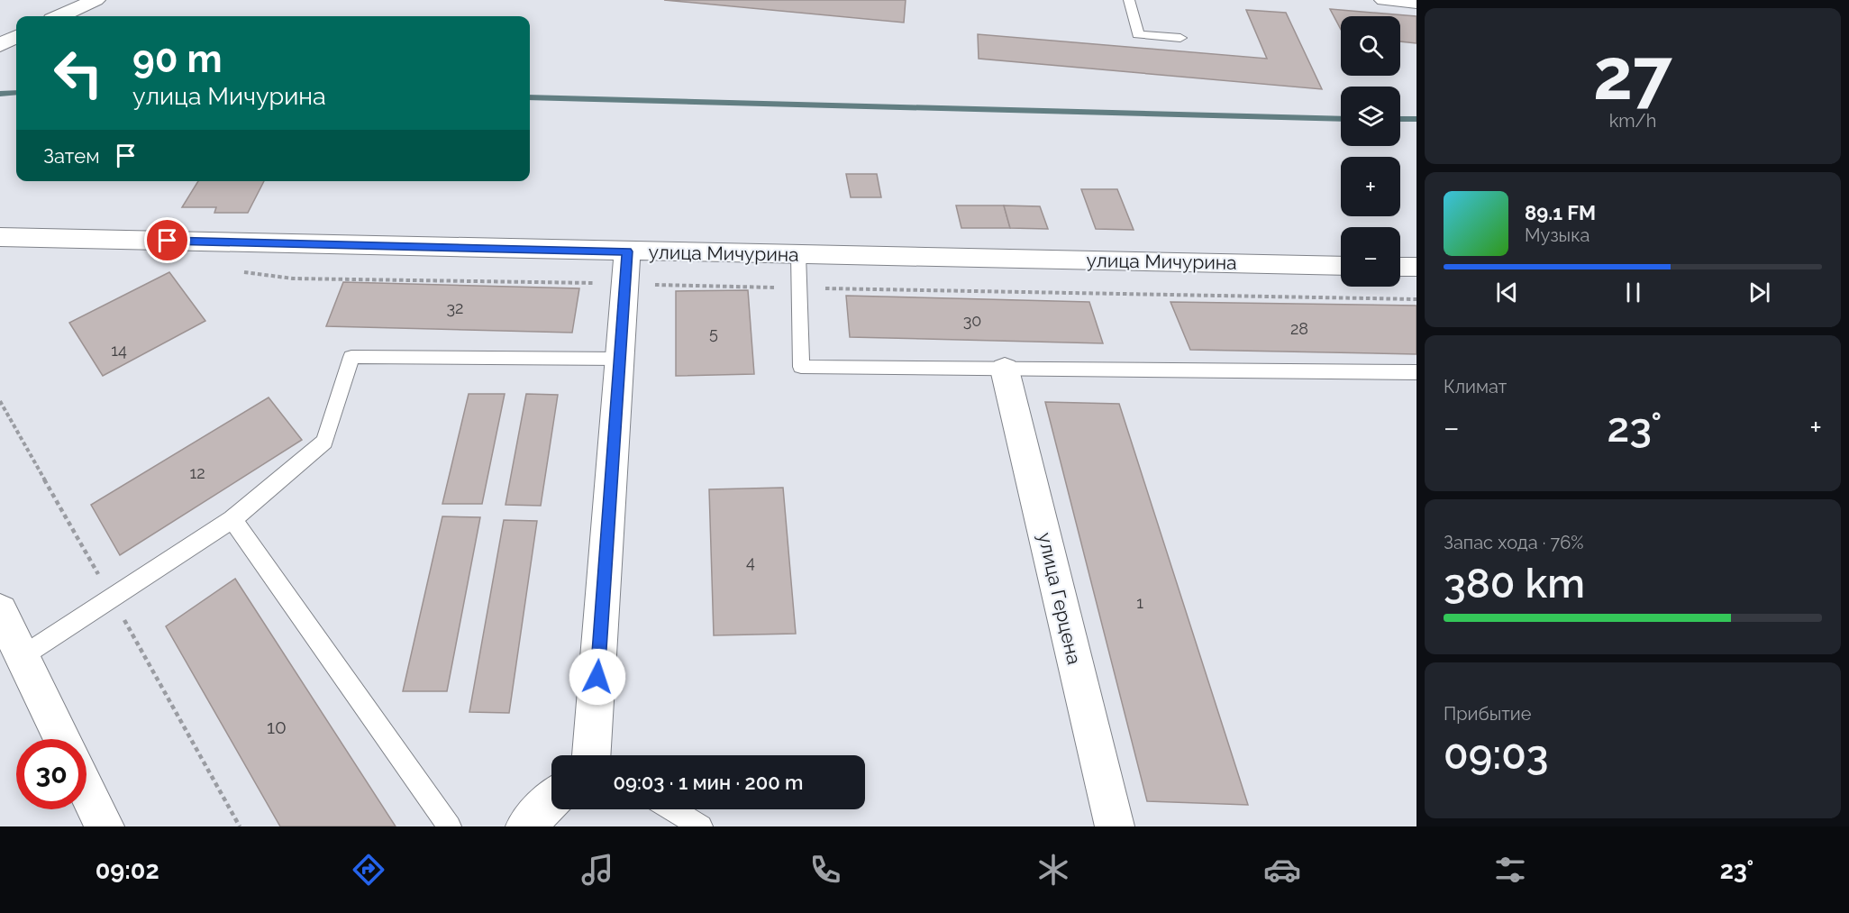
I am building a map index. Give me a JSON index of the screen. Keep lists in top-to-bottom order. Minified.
{"streets":{"street":["улица Мичурина","улица Герцена"]},"house_numbers":["32","30","28","5","14","12","4","1","10"],"page":{"tile":[["27","km/h"],"Климат",["Запас хода · 76%","380 km"],["Прибытие","09:03"]],"map_buttons":["+","−"],"turn":["90 m","улица Мичурина"],"then":"Затем","song":["89.1 FM","Музыка"],"heat":["−","23°","+"],"limit":"30","trip":"09:03 · 1 мин · 200 m","tabs":["09:02","23°"]}}
